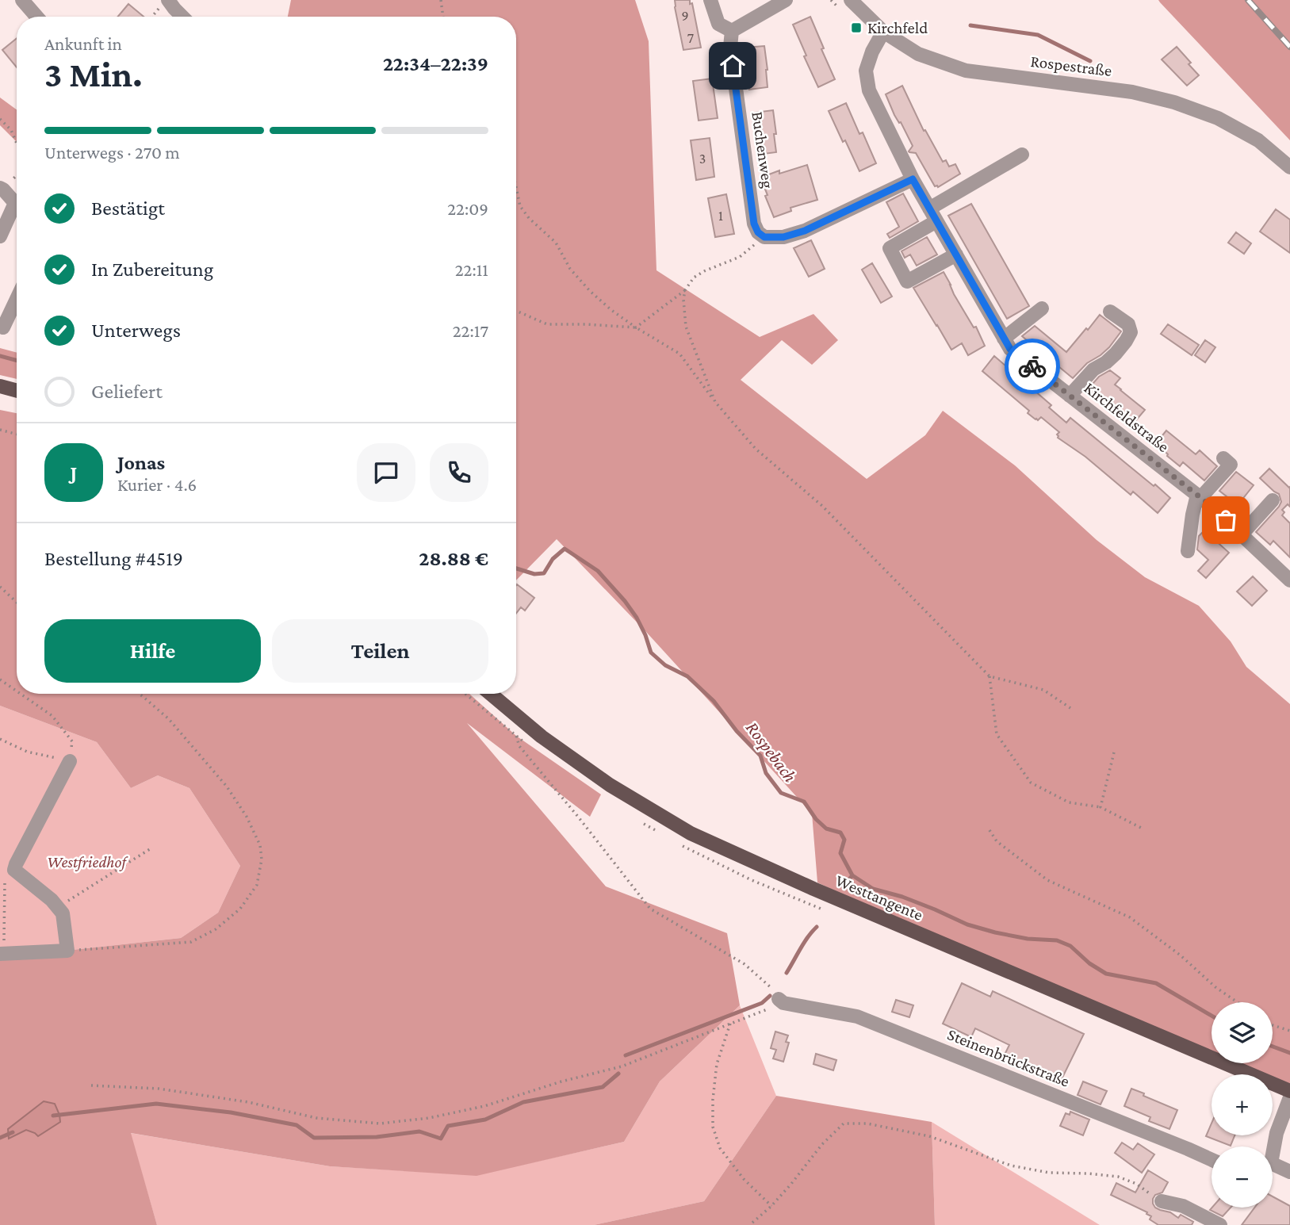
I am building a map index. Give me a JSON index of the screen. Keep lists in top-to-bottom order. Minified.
{"streets":{"main road":["Westtangente"],"street":["Rospestraße","Buchenweg","Kirchfeldstraße","Steinenbrückstraße"]},"crossings":[["Rospestraße","Kirchfeldstraße"]],"water":["Rospebach"],"parks":["Westfriedhof"],"places":{"transit":["Kirchfeld"]},"house_numbers":["9","7","3","1"],"page":{"heading":["3 Min.","Ankunft in","22:34–22:39"],"panel":["Jonas","Kurier · 4.6","Bestellung #4519","28.88 €"],"bar":"Unterwegs · 270 m","list":[["Bestätigt","22:09"],["In Zubereitung","22:11"],["Unterwegs","22:17"],"Geliefert"],"round":"J","buttons":["Hilfe","Teilen"],"map_buttons":["+","−"]}}
